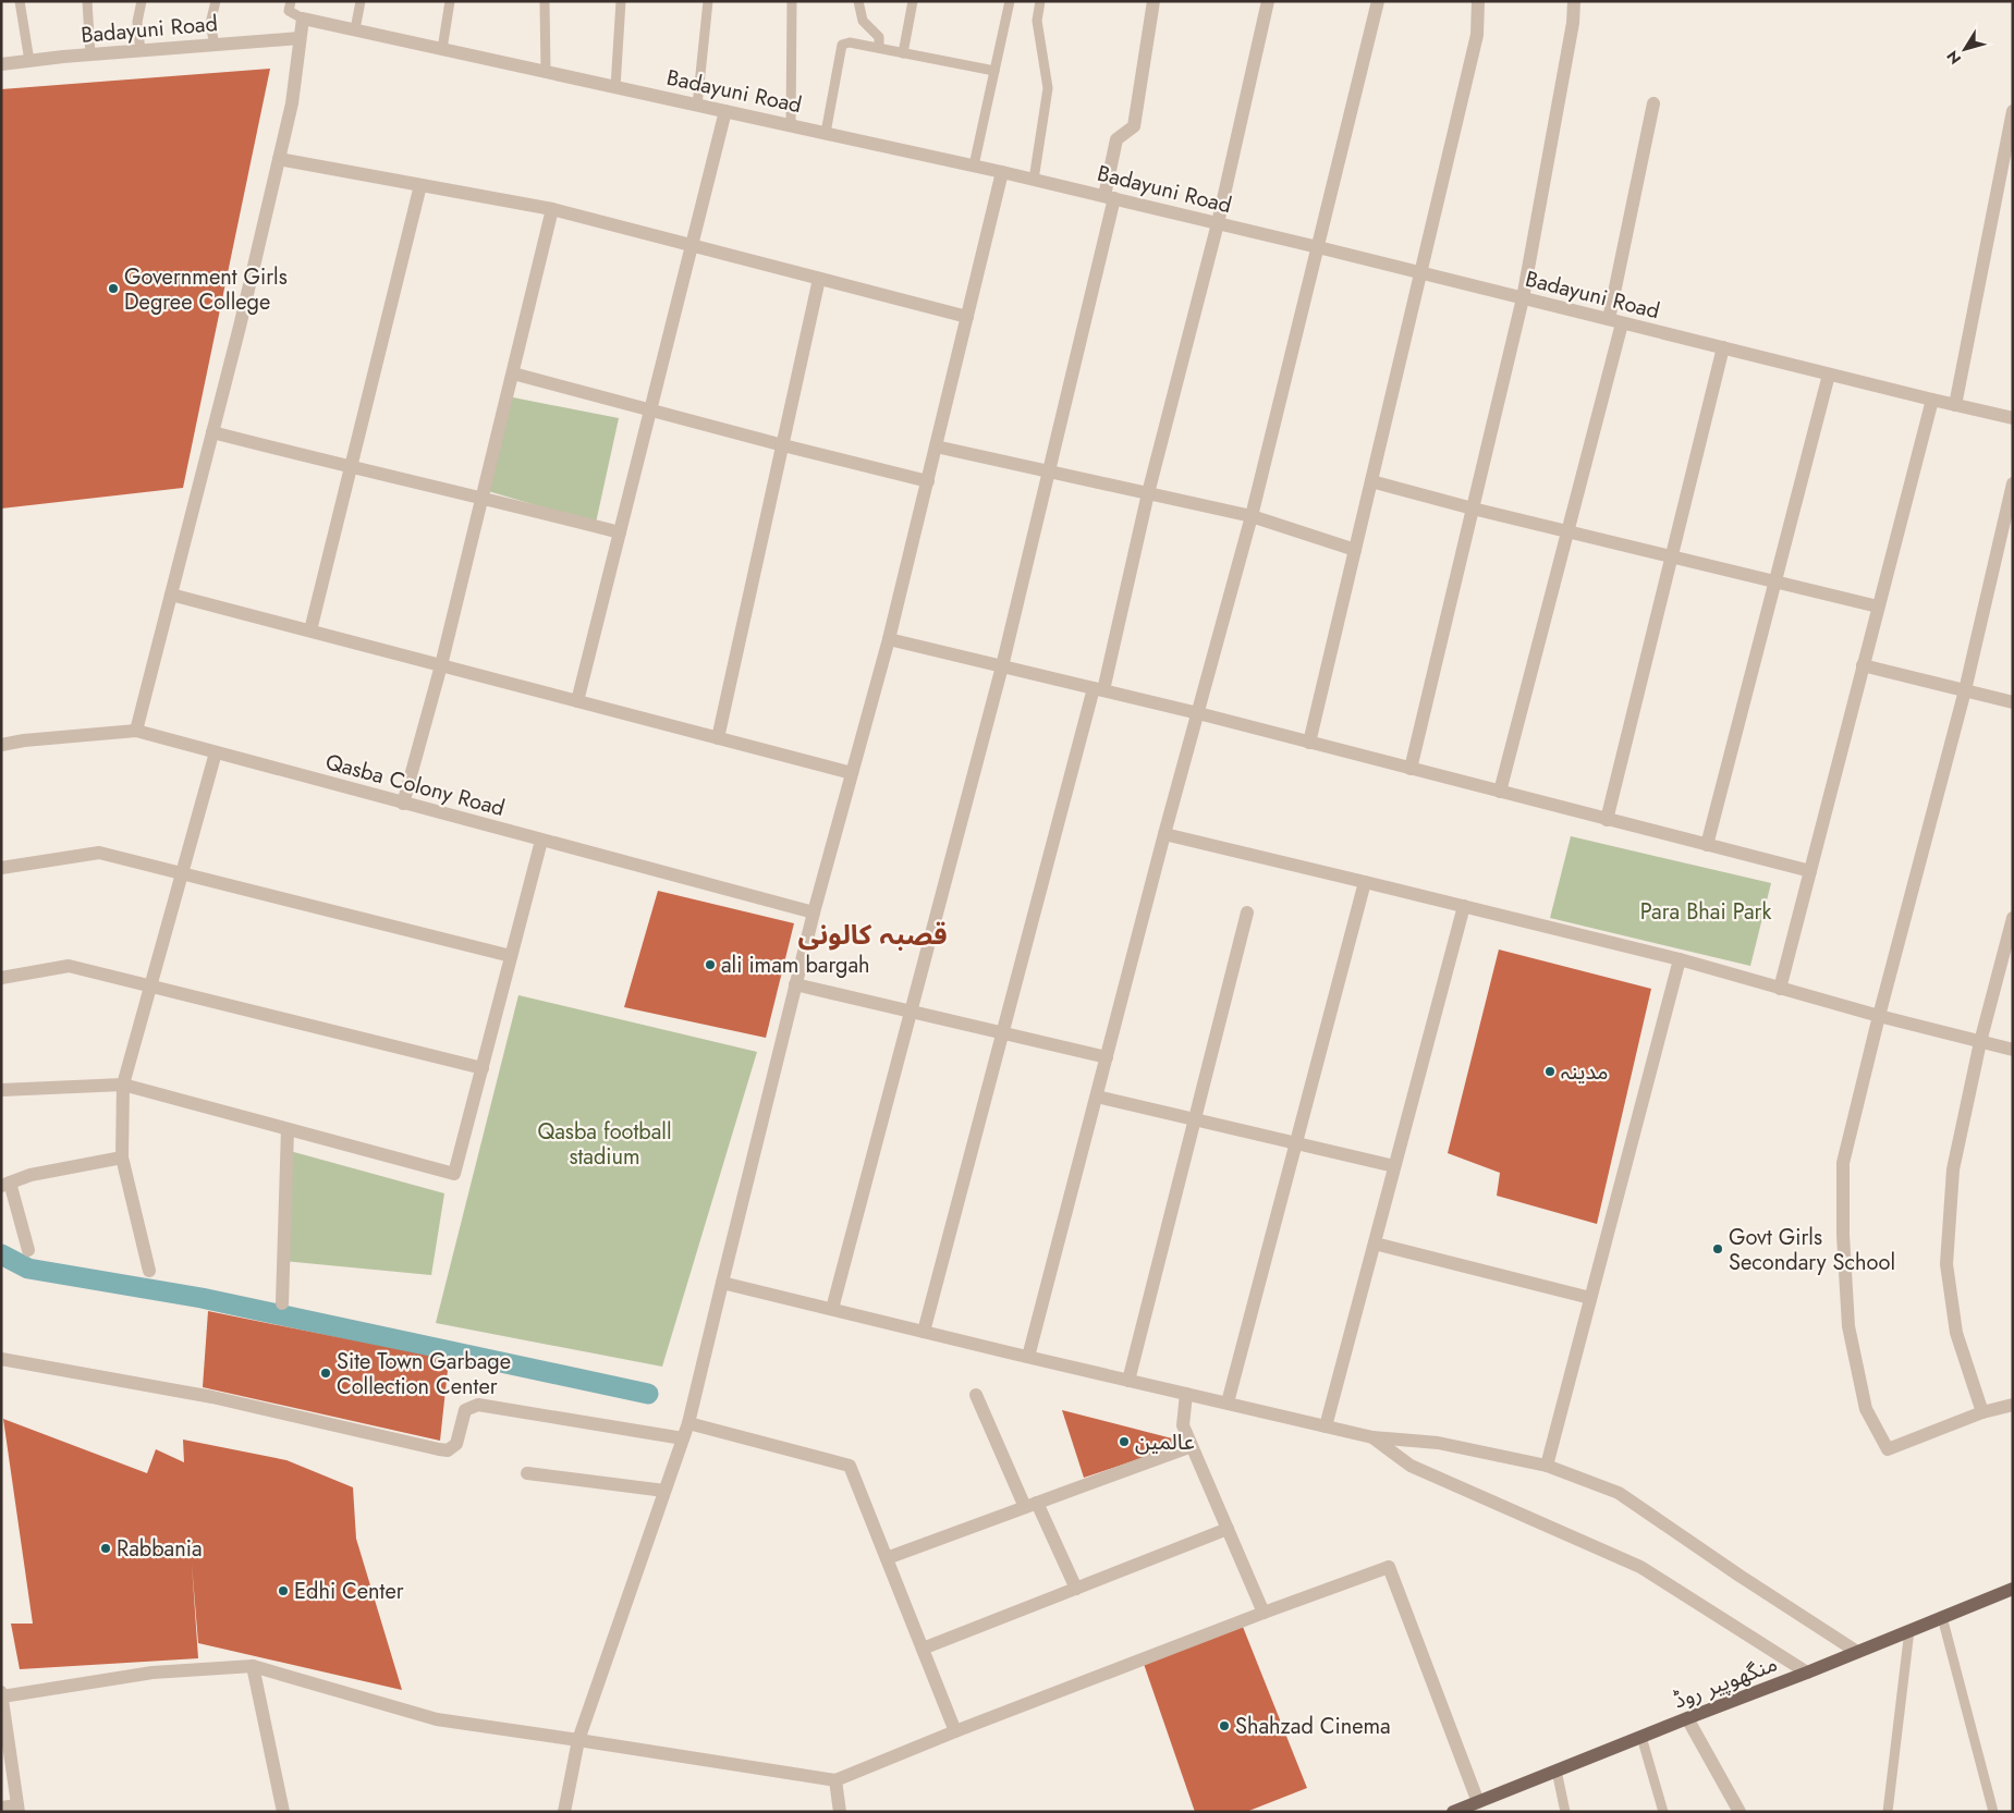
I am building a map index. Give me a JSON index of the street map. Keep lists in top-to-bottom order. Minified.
{"streets":{"main road":["منگھوپیر روڈ"],"street":["Badayuni Road","Qasba Colony Road"]},"districts":["قصبہ کالونی"],"parks":["Para Bhai Park","Qasba football stadium"],"places":["Government Girls Degree College","ali imam bargah","مدینہ","Govt Girls Secondary School","Site Town Garbage Collection Center","عالمین","Rabbania","Edhi Center","Shahzad Cinema"],"north":"bottom left"}
